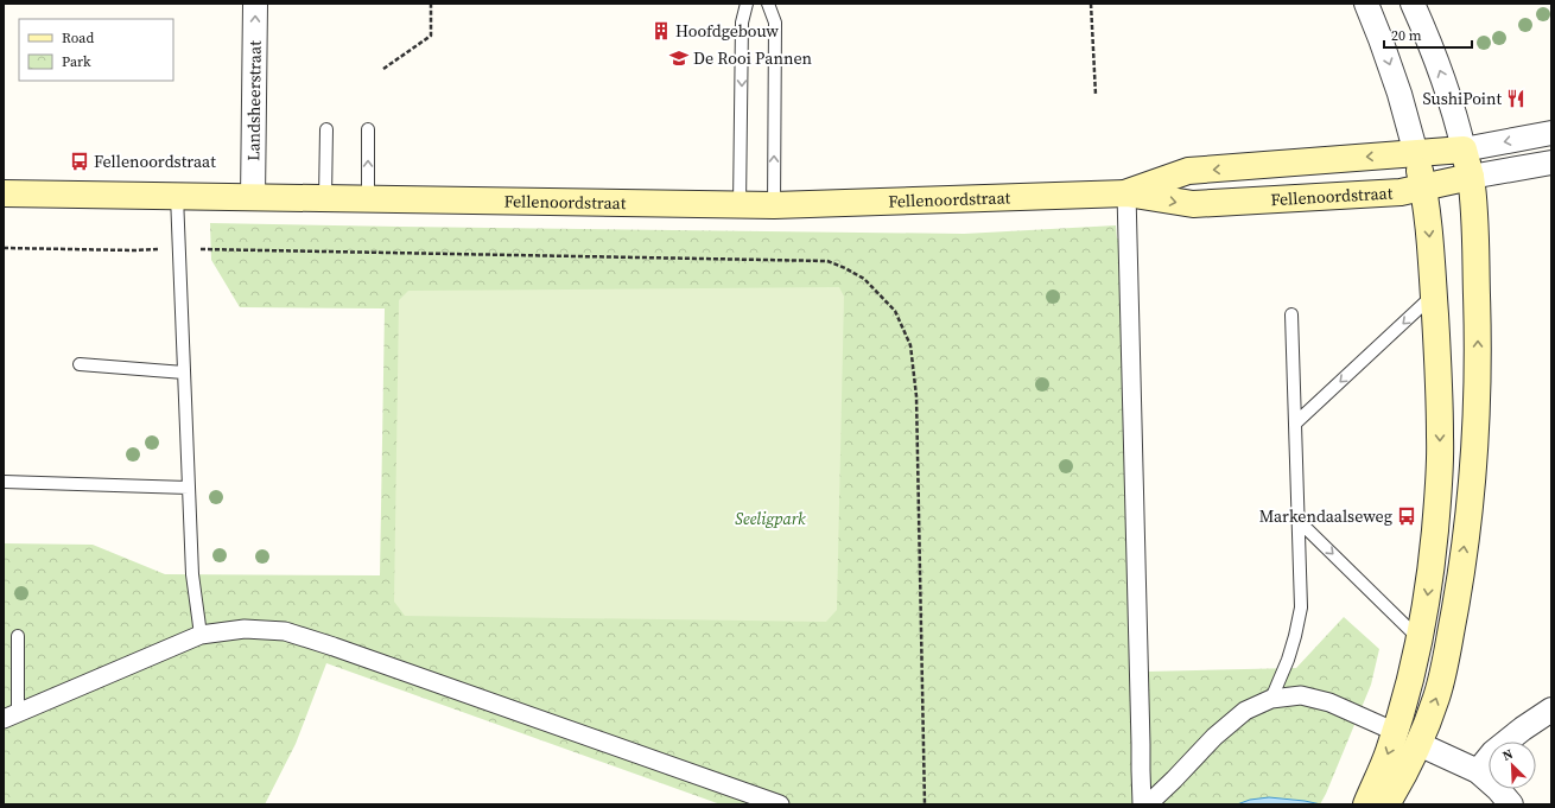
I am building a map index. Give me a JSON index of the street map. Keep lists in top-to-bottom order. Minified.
{"streets":{"main road":["Fellenoordstraat"],"street":["Landsheerstraat"]},"crossings":[["Landsheerstraat","Fellenoordstraat"]],"one_way":["Landsheerstraat"],"parks":["Seeligpark"],"places":{"building":["Hoofdgebouw"],"school or university":["De Rooi Pannen"],"restaurant":["SushiPoint"],"bus stop":["Fellenoordstraat","Markendaalseweg"]},"legend":["Road","Park"],"scale_bar":"20 m","north":"top left"}
